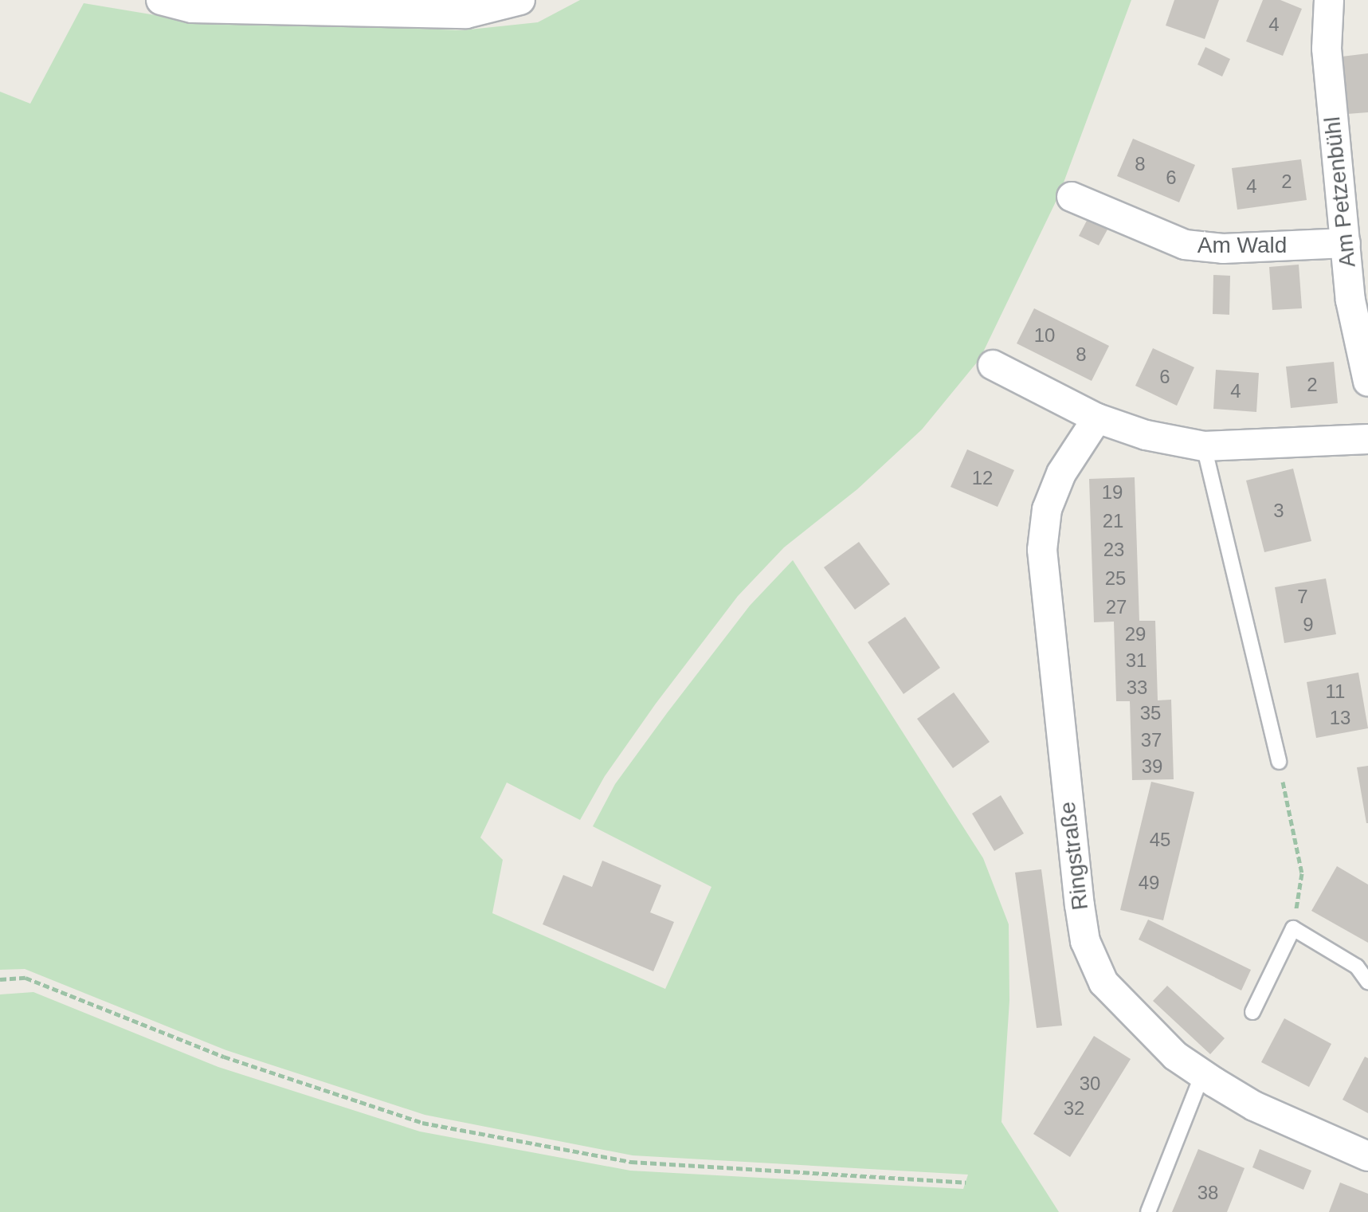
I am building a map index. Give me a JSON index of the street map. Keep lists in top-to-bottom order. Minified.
{"streets":{"street":["Am Petzenbühl","Am Wald","Ringstraße"]},"crossings":[["Am Petzenbühl","Am Wald"]],"house_numbers":["4","8","6","2","4","10","8","6","2","4","12","19","3","21","23","25","7","27","9","29","31","33","11","35","13","37","39","45","49","30","32","38"]}
